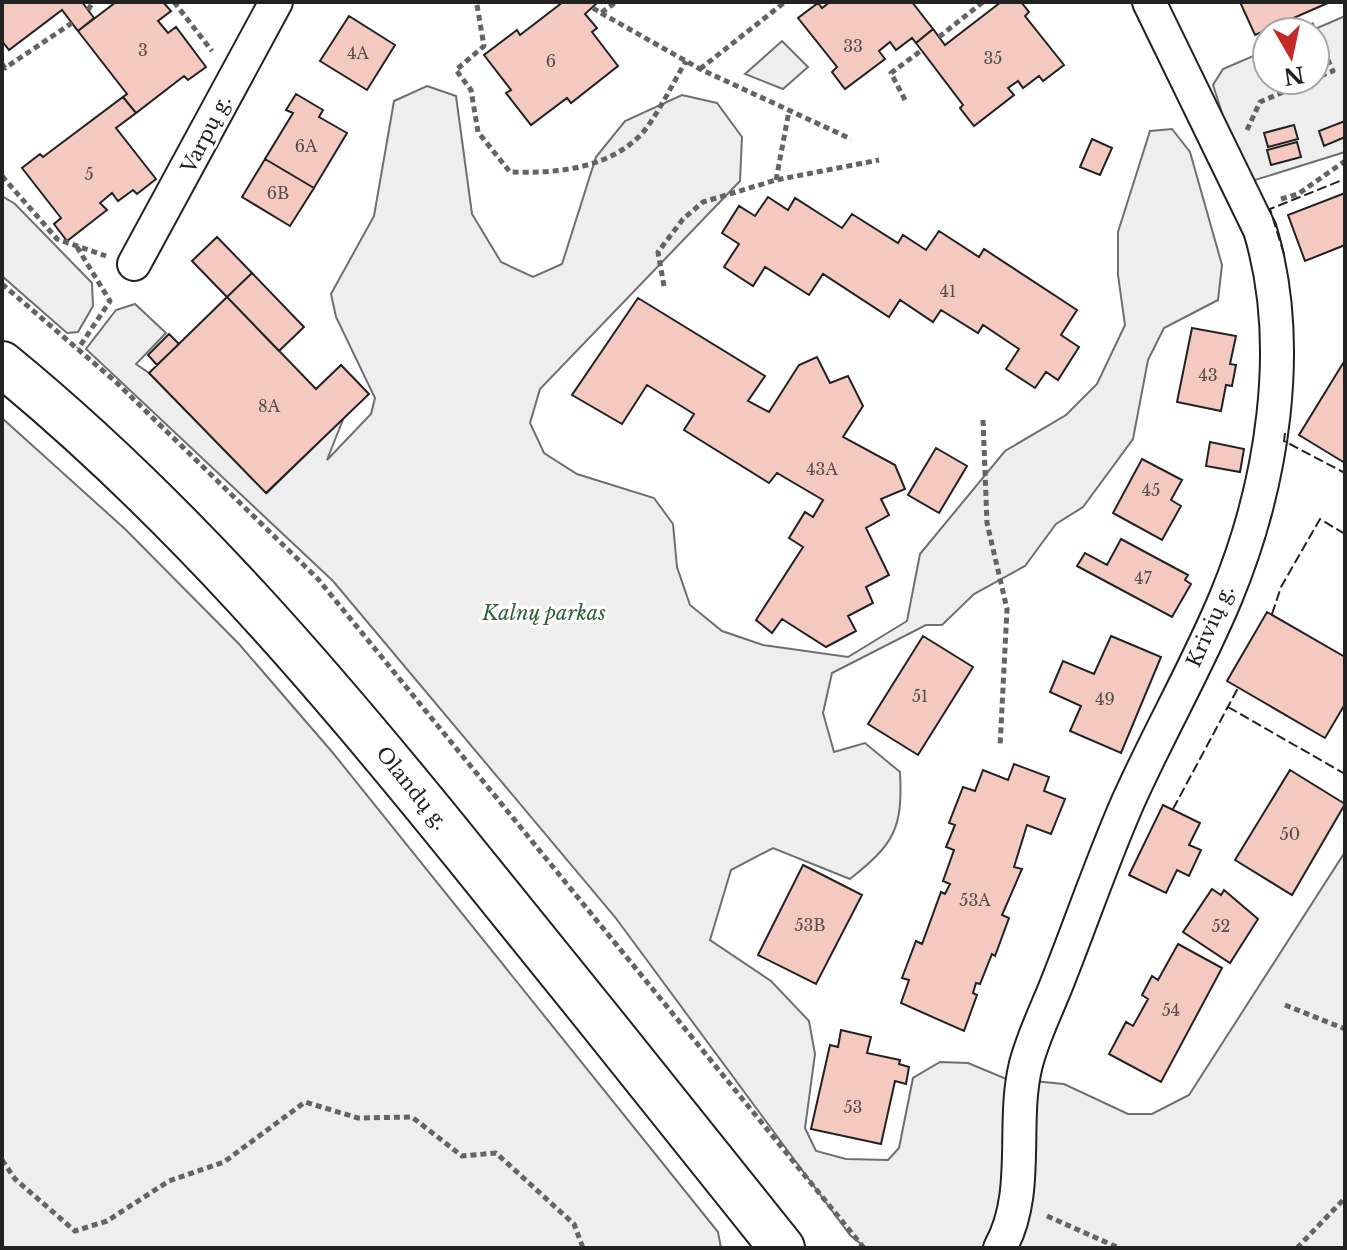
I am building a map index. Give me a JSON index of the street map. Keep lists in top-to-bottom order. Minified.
{"streets":{"main road":["Olandų g."],"street":["Varpų g.","Krivių g."]},"parks":["Kalnų parkas"],"house_numbers":["33","3","4A","35","6","6A","5","6B","41","43","8A","43A","45","47","51","49","50","53A","53B","52","54","53"],"north":"bottom"}
